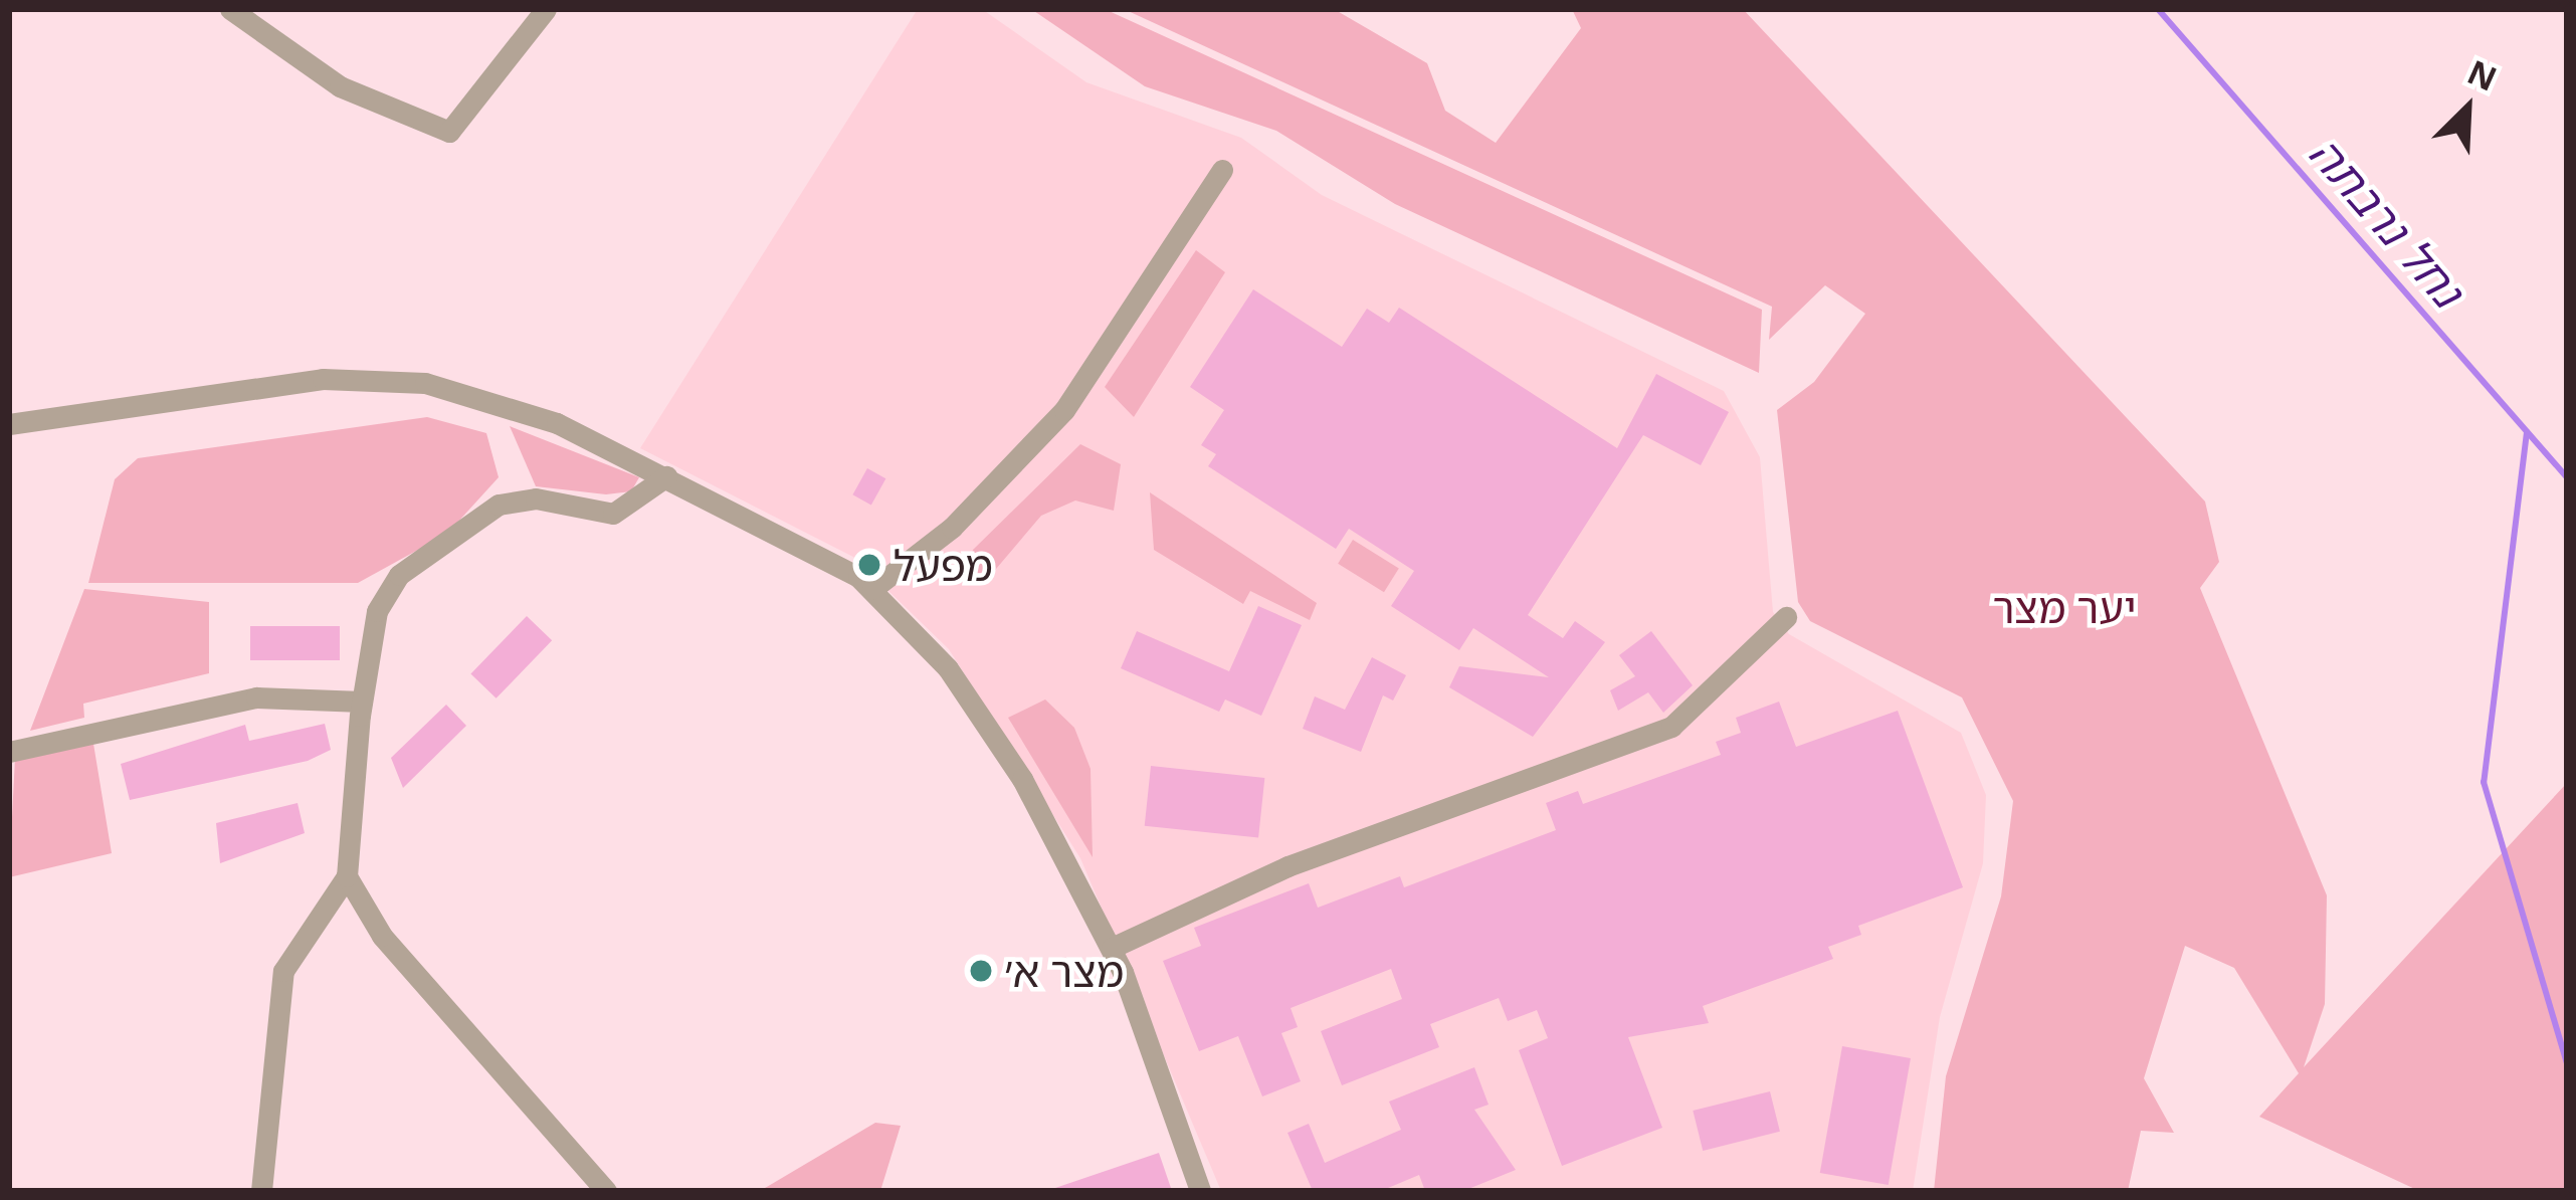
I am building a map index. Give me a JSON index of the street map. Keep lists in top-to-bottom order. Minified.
{"water":["נחל נרבתה"],"parks":["יער מצר"],"places":["מפעל","מצר א׳"],"north":"top right"}
